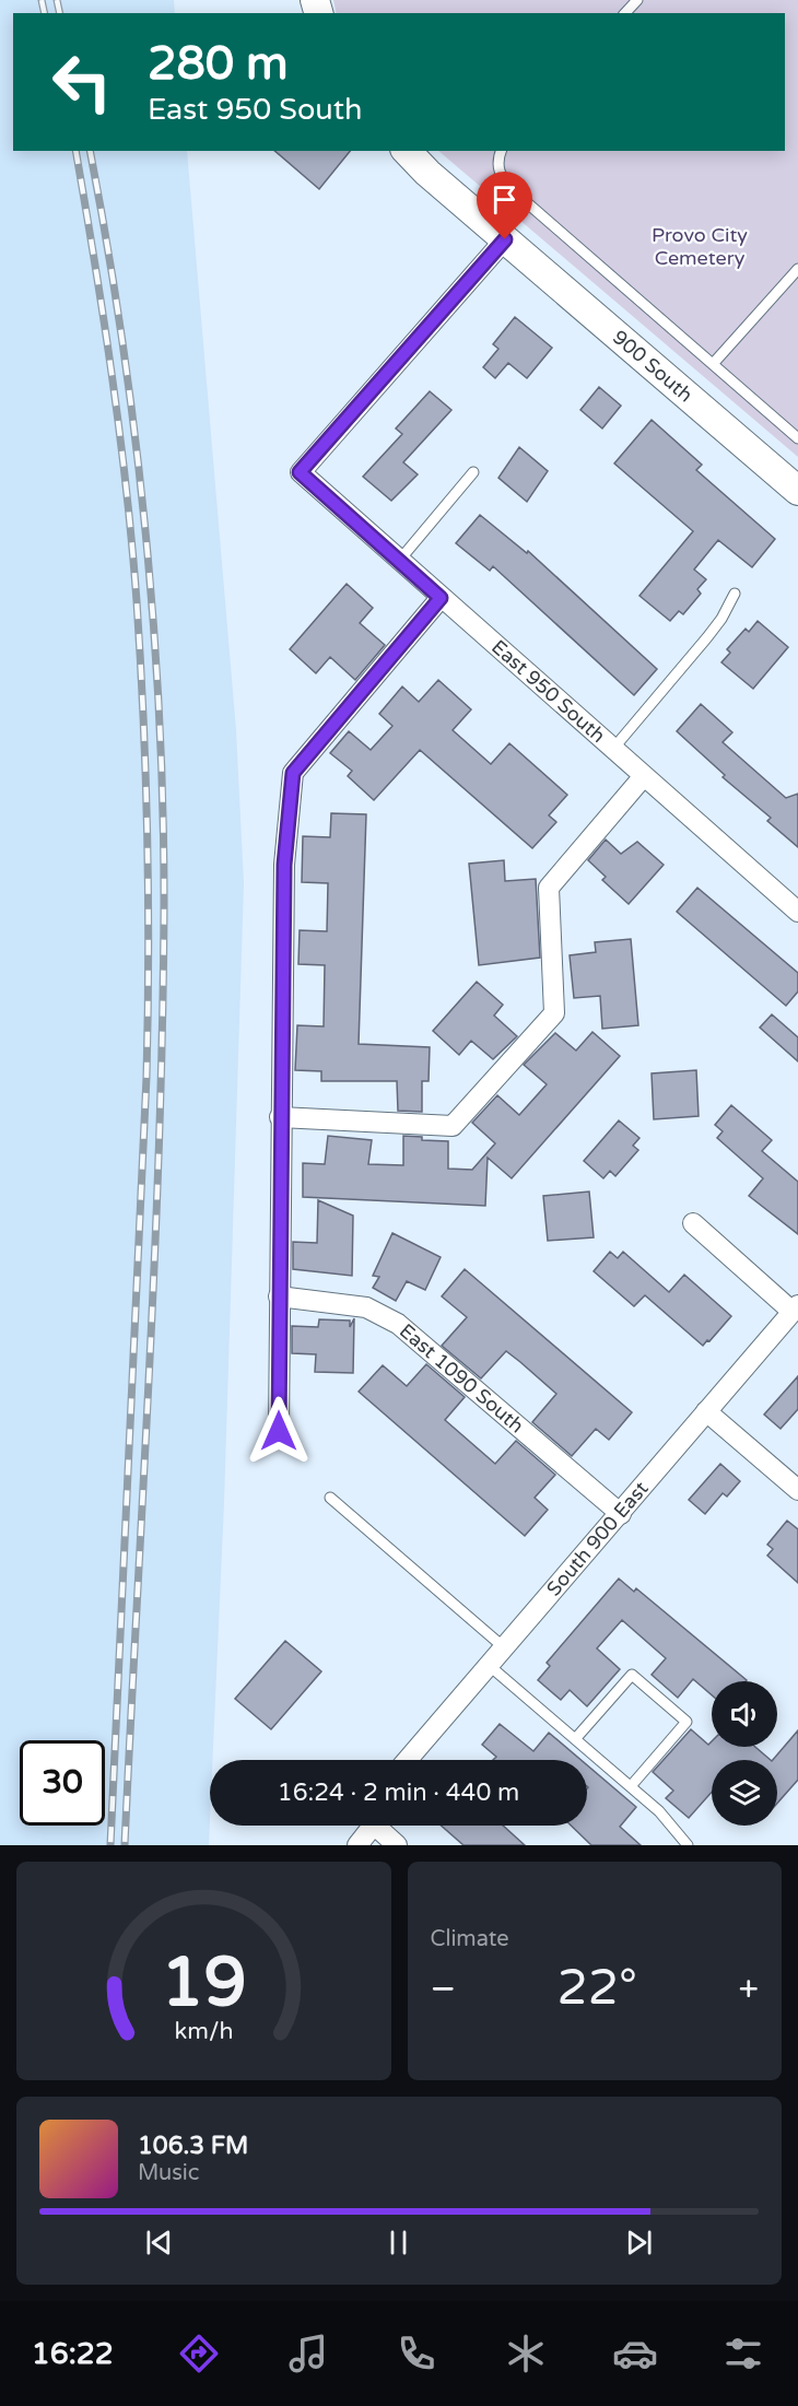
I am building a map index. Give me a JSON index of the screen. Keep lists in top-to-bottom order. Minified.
{"streets":{"street":["900 South","East 950 South","East 1090 South","South 900 East"]},"crossings":[["900 South","East 950 South"],["East 1090 South","South 900 East"]],"parks":["Provo City Cemetery"],"page":{"turn":["280 m","East 950 South"],"limit":"30","trip":"16:24 · 2 min · 440 m","tile":"Climate","heat":["−","22°","+"],"song":["106.3 FM","Music"],"tabs":"16:22","gauge":["19","km/h"]}}
